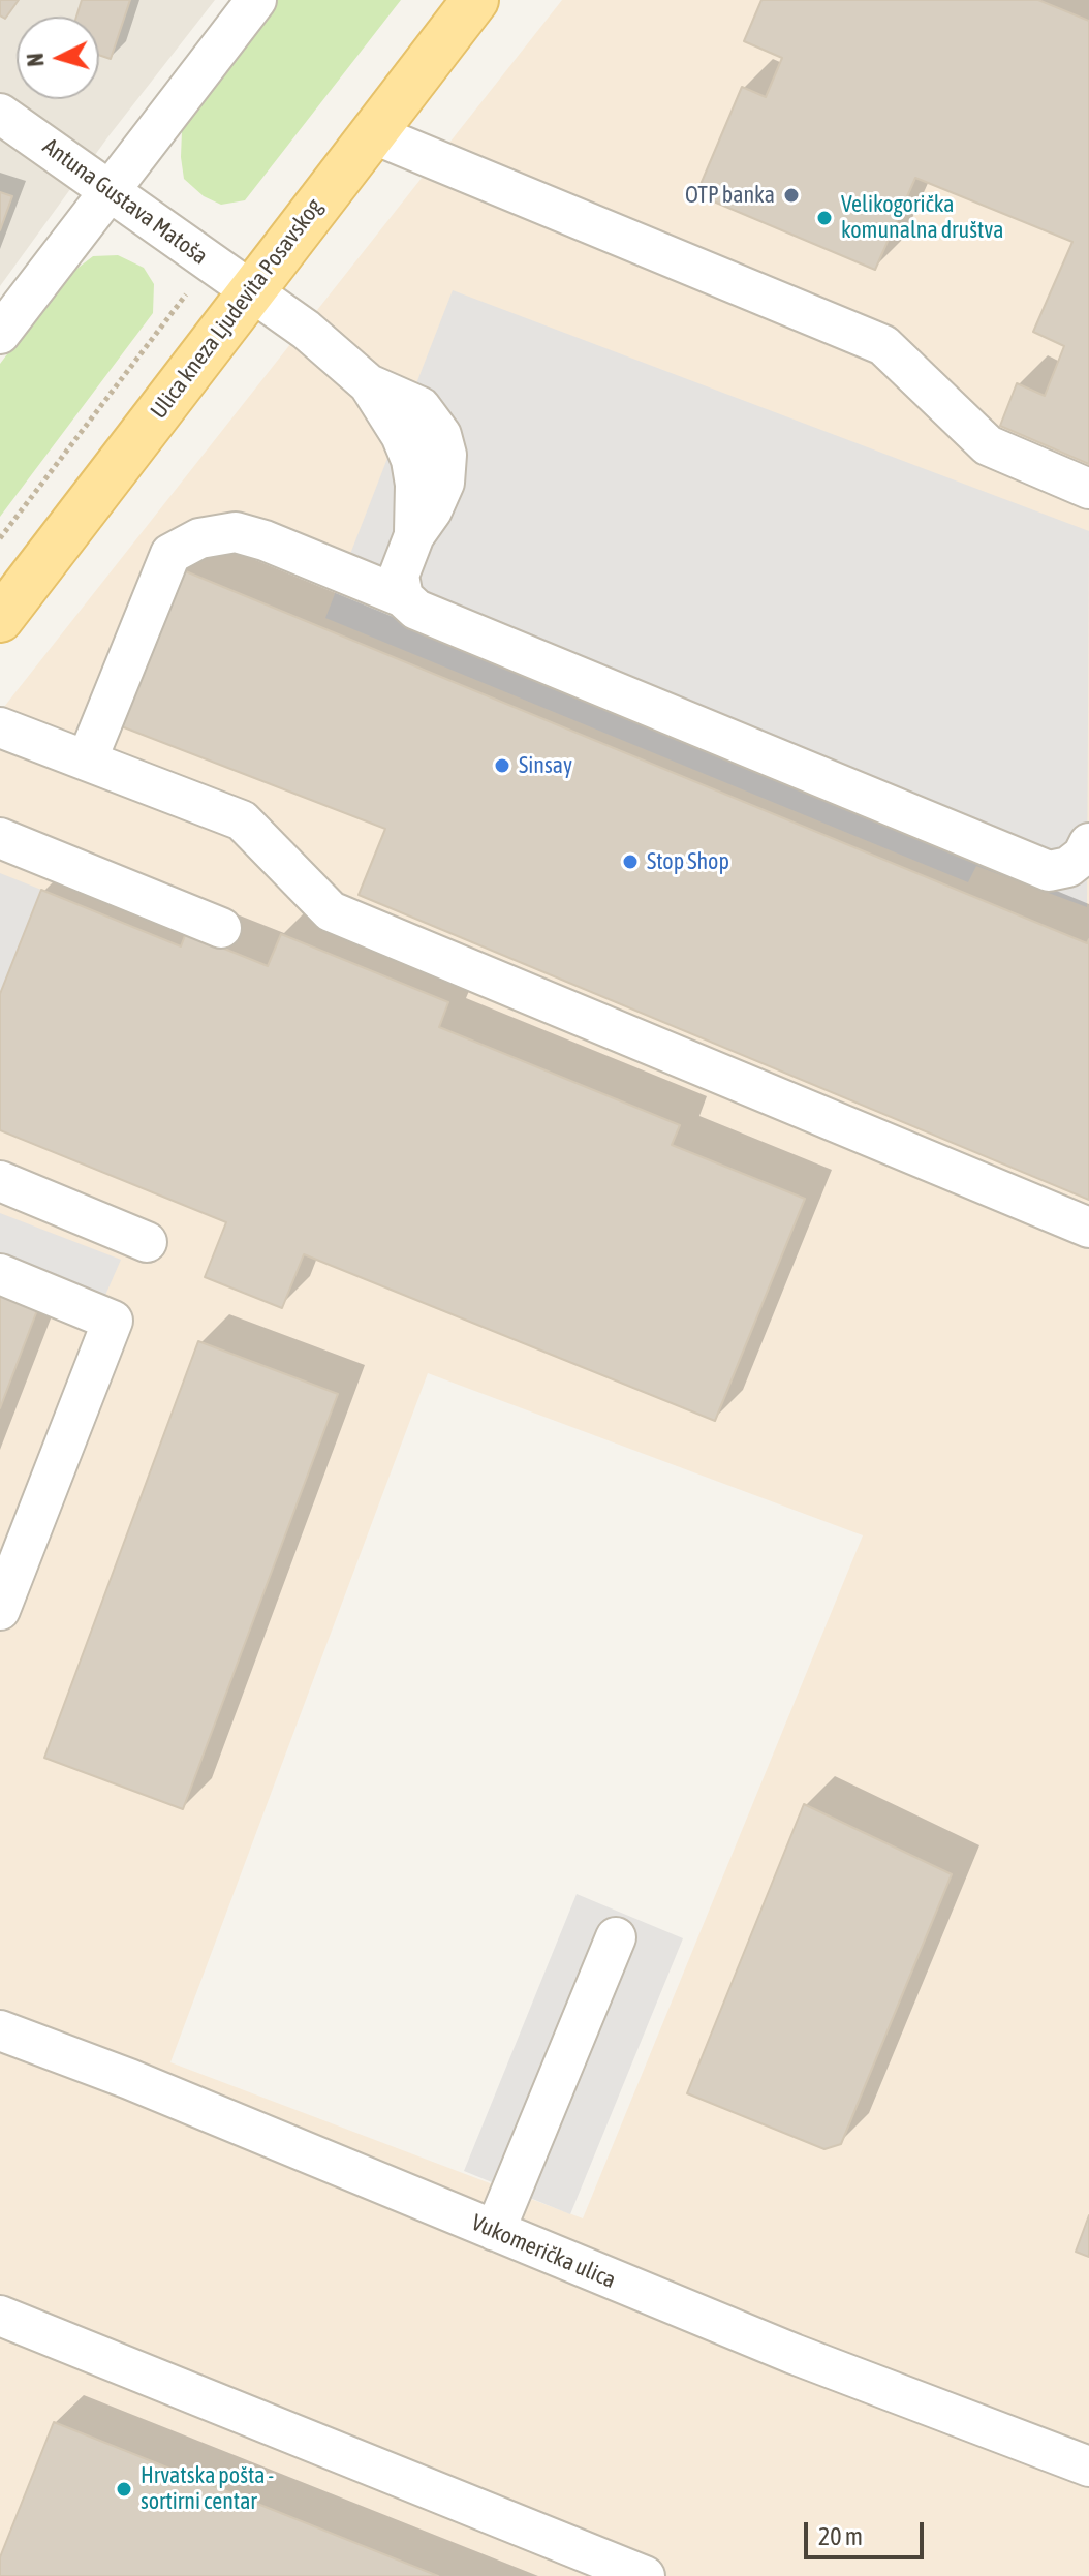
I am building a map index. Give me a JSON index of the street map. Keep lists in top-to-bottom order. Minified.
{"streets":{"main road":["Ulica kneza Ljudevita Posavskog"],"street":["Antuna Gustava Matoša","Vukomerička ulica"]},"crossings":[["Antuna Gustava Matoša","Ulica kneza Ljudevita Posavskog"]],"places":["OTP banka","Velikogorička komunalna društva","Sinsay","Stop Shop","Hrvatska pošta - sortirni centar"],"scale_bar":"20 m","north":"left"}
